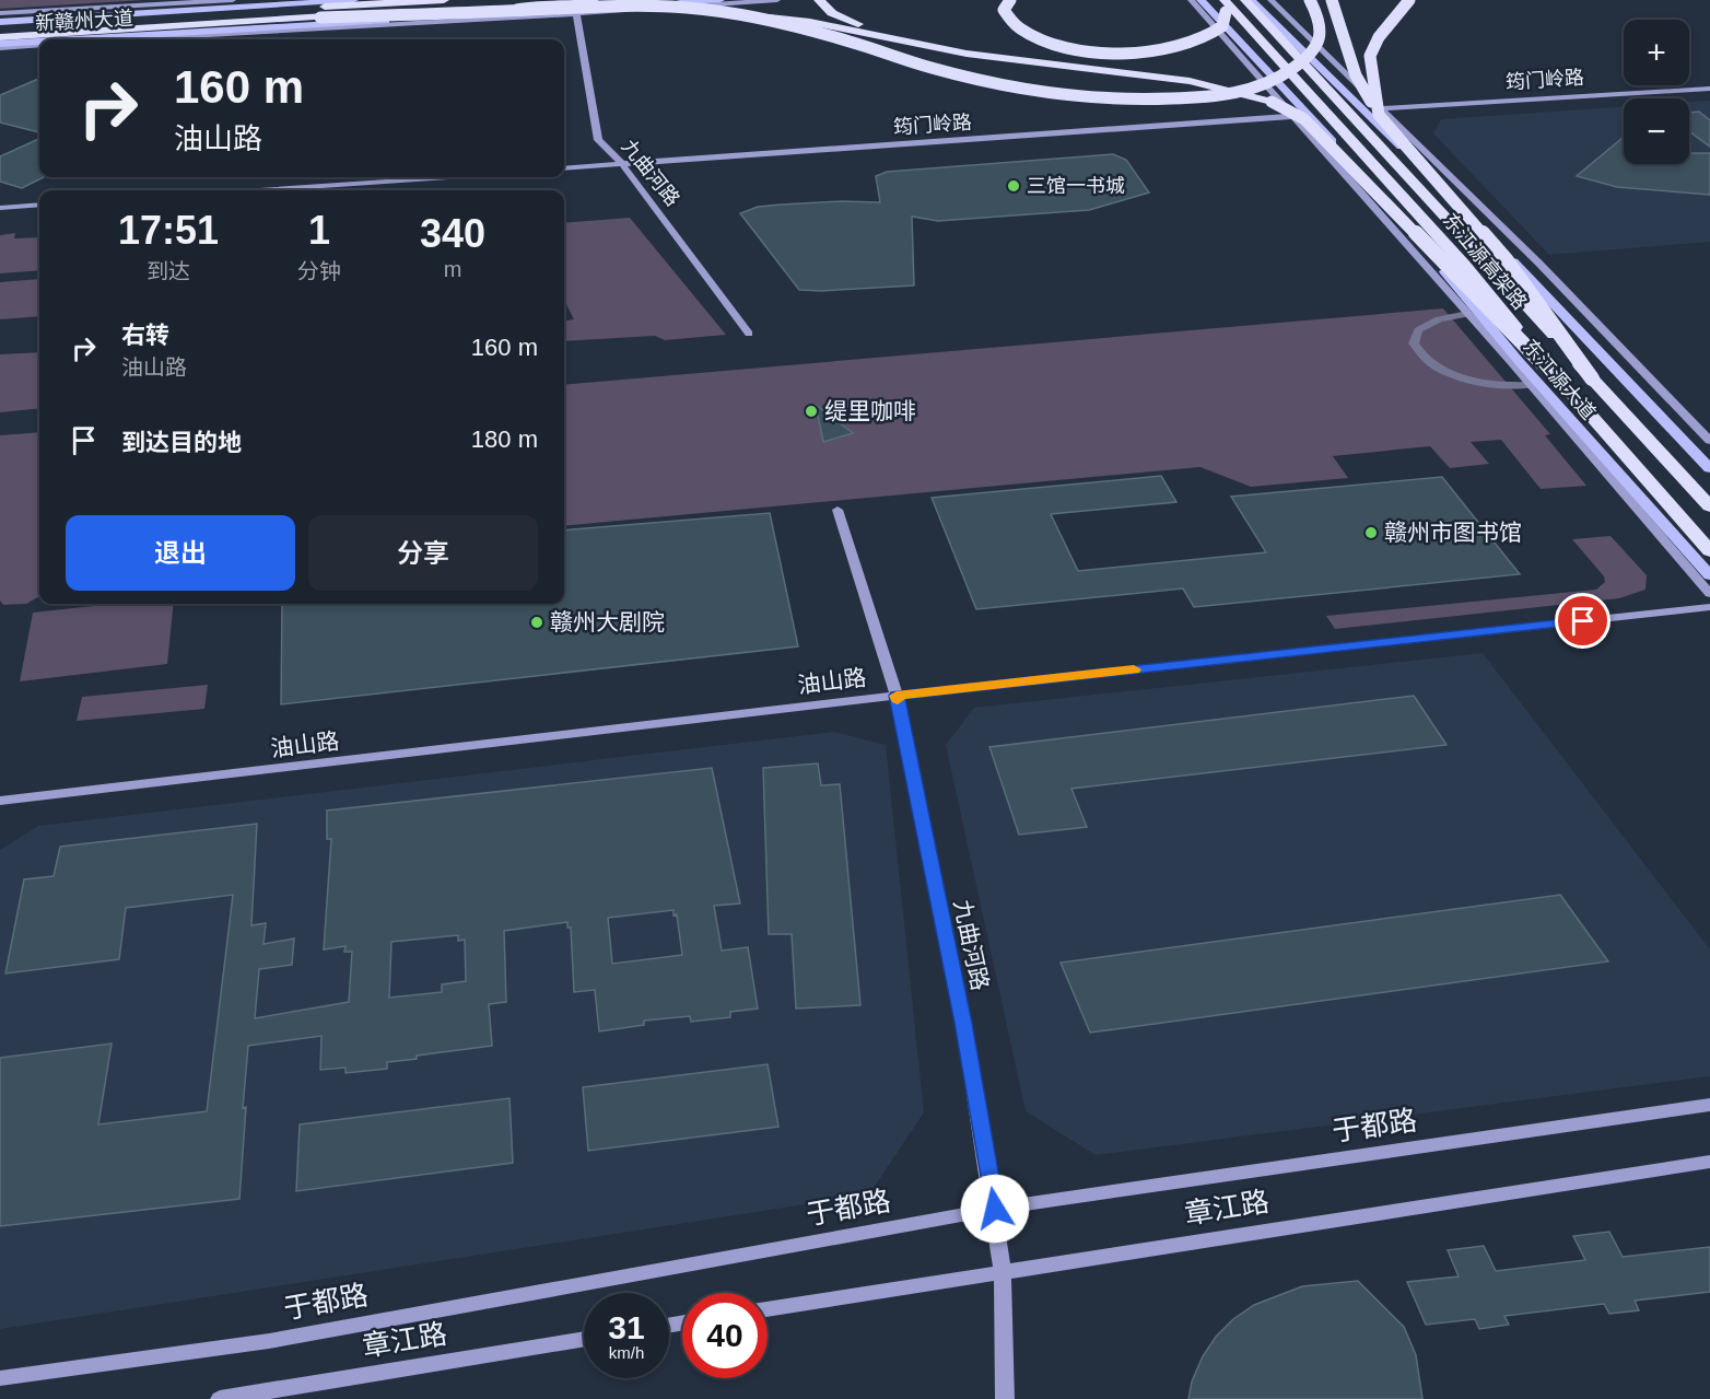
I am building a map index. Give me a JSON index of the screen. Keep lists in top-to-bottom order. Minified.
{"streets":{"highway":["东江源高架路"],"main road":["新赣州大道","东江源大道"],"street":["筠门岭路","九曲河路","油山路","于都路","章江路"]},"crossings":[["筠门岭路","九曲河路"],["筠门岭路","东江源大道"],["九曲河路","油山路"],["九曲河路","于都路"],["九曲河路","章江路"]],"places":["三馆一书城","缇里咖啡","赣州市图书馆","赣州大剧院"],"page":{"map_buttons":["+","−"],"turn":["160 m","油山路"],"eta":["17:51","到达","1","分钟","340","m"],"list":[{"name":"右转","note":"油山路","value":"160 m"},{"name":"到达目的地","value":"180 m"}],"buttons":["退出","分享"],"speed":"31 km/h","limit":"40"}}
